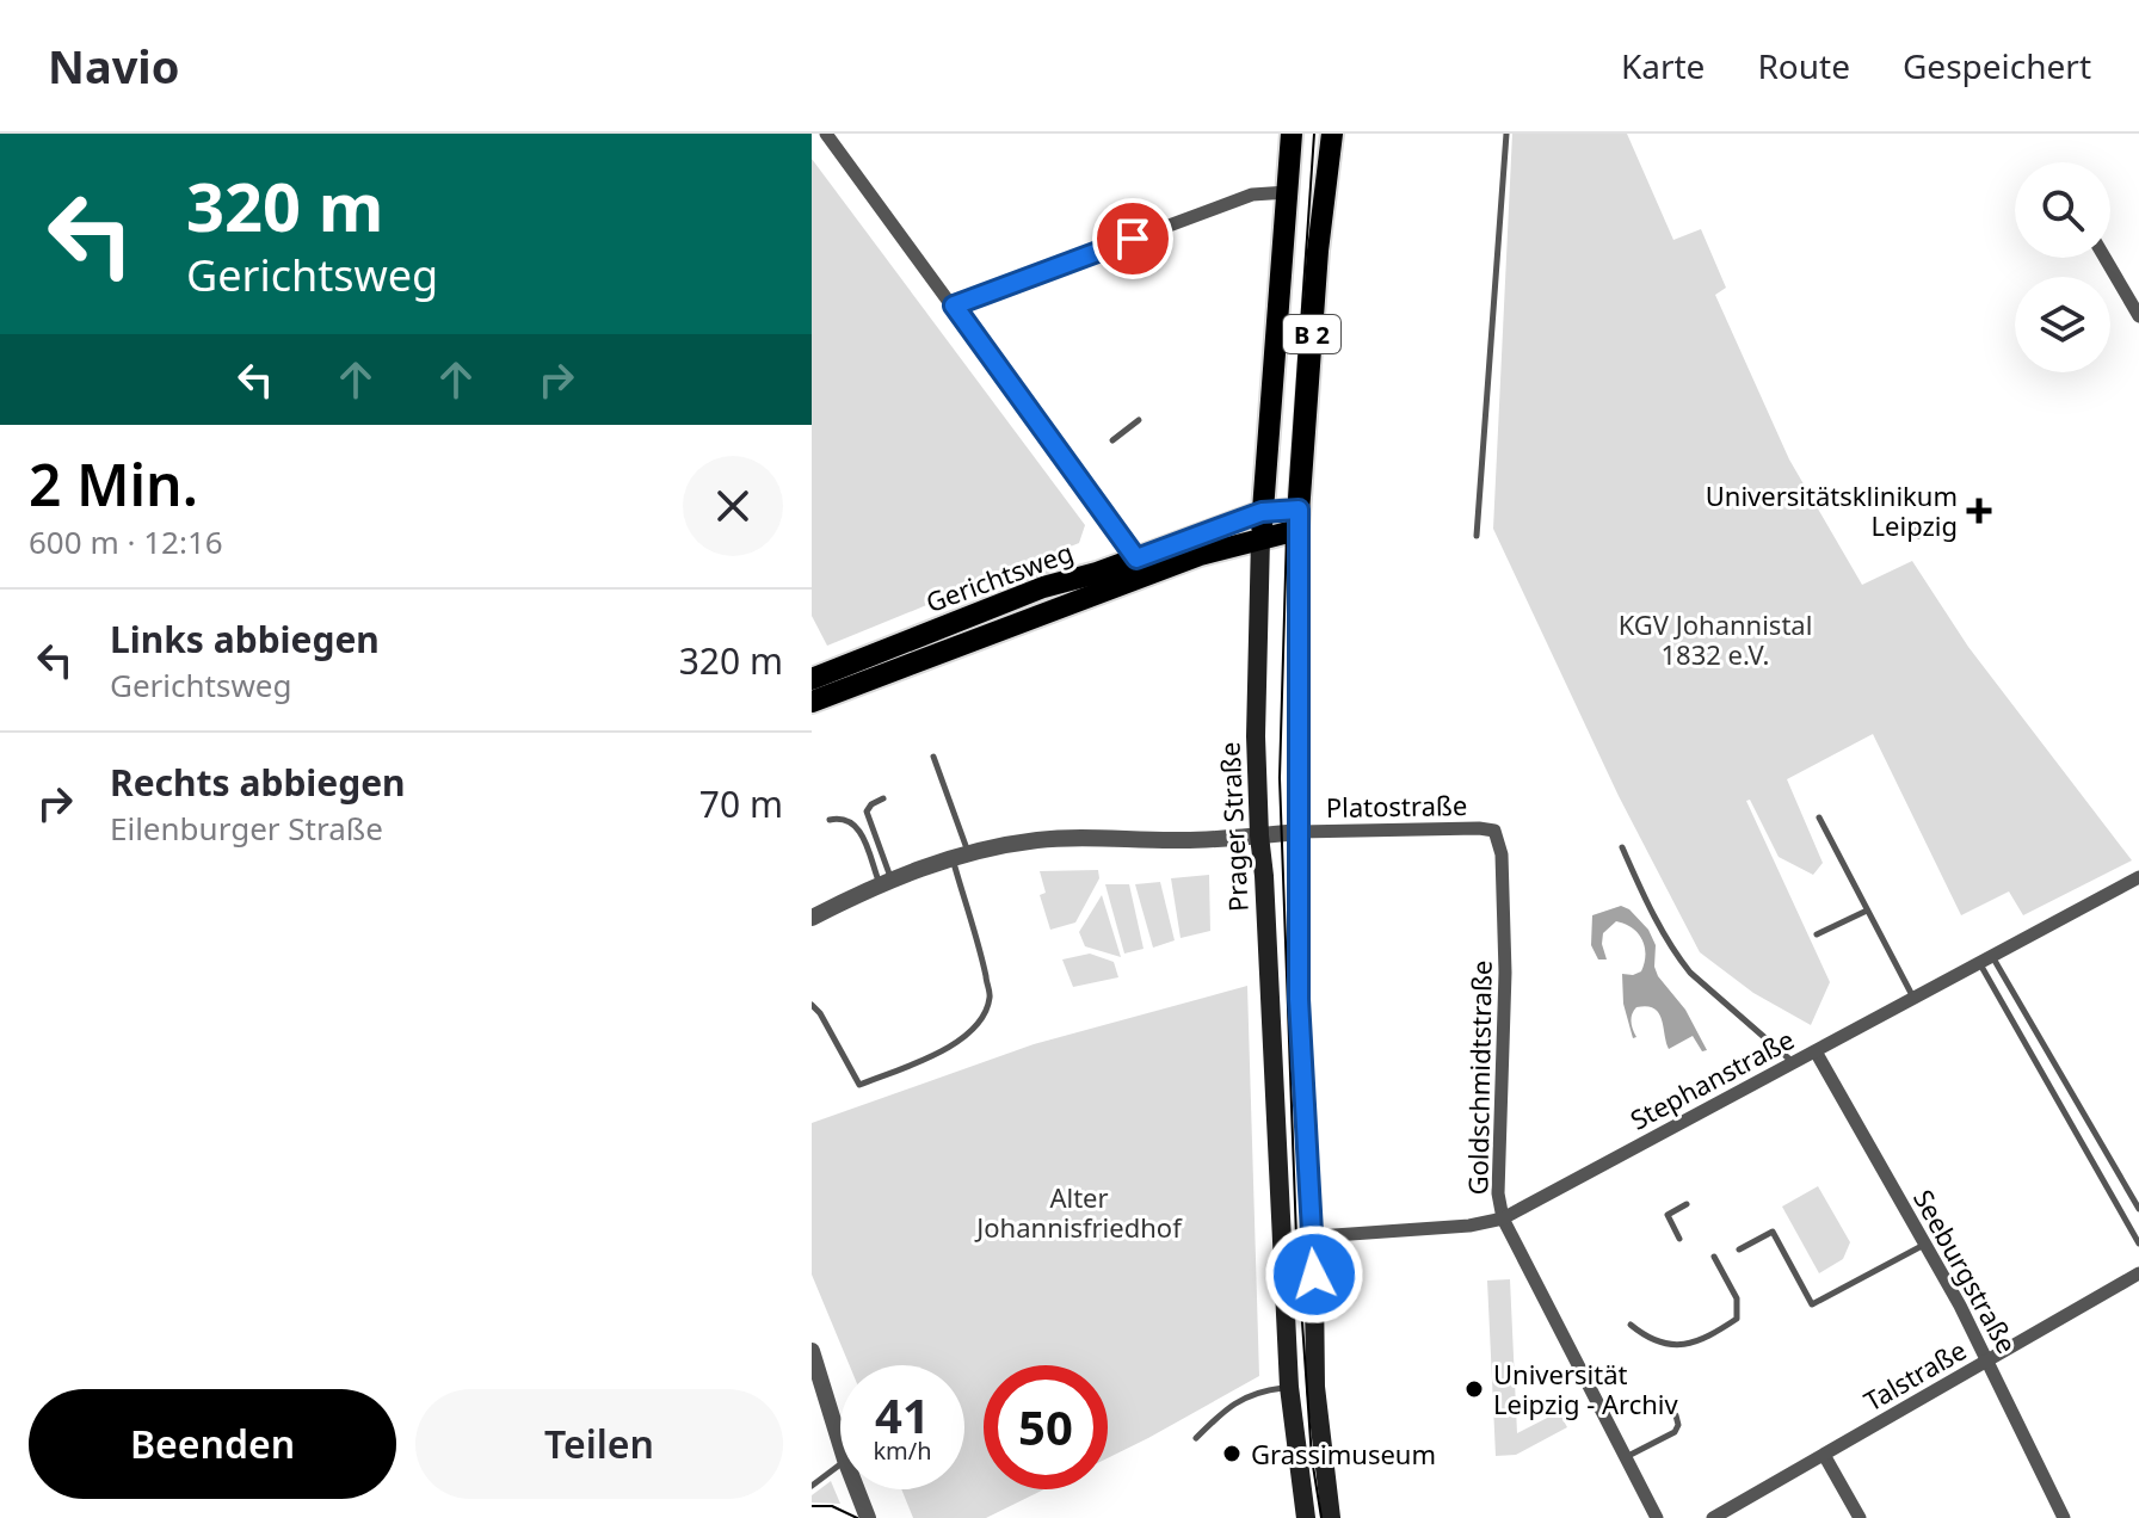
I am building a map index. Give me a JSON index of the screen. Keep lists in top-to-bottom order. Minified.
{"streets":{"main road":["B 2","Gerichtsweg","Prager Straße"],"street":["Platostraße","Goldschmidtstraße","Stephanstraße","Seeburgstraße","Talstraße"]},"crossings":[["B 2","Gerichtsweg"],["Gerichtsweg","Prager Straße"],["Platostraße","Goldschmidtstraße"],["Prager Straße","Stephanstraße"],["Goldschmidtstraße","Stephanstraße"],["Stephanstraße","Seeburgstraße"],["Seeburgstraße","Talstraße"]],"parks":["KGV Johannistal 1832 e.V.","Alter Johannisfriedhof"],"places":{"health":["Universitätsklinikum Leipzig"],"other":["Universität Leipzig - Archiv","Grassimuseum"]},"page":{"header":"Navio","nav":["Karte","Route","Gespeichert"],"turn":["320 m","Gerichtsweg"],"heading":["2 Min.","600 m · 12:16"],"list":[{"name":"Links abbiegen","note":"Gerichtsweg","value":"320 m"},{"name":"Rechts abbiegen","note":"Eilenburger Straße","value":"70 m"}],"speed":"41 km/h","limit":"50","buttons":["Beenden","Teilen"]}}
